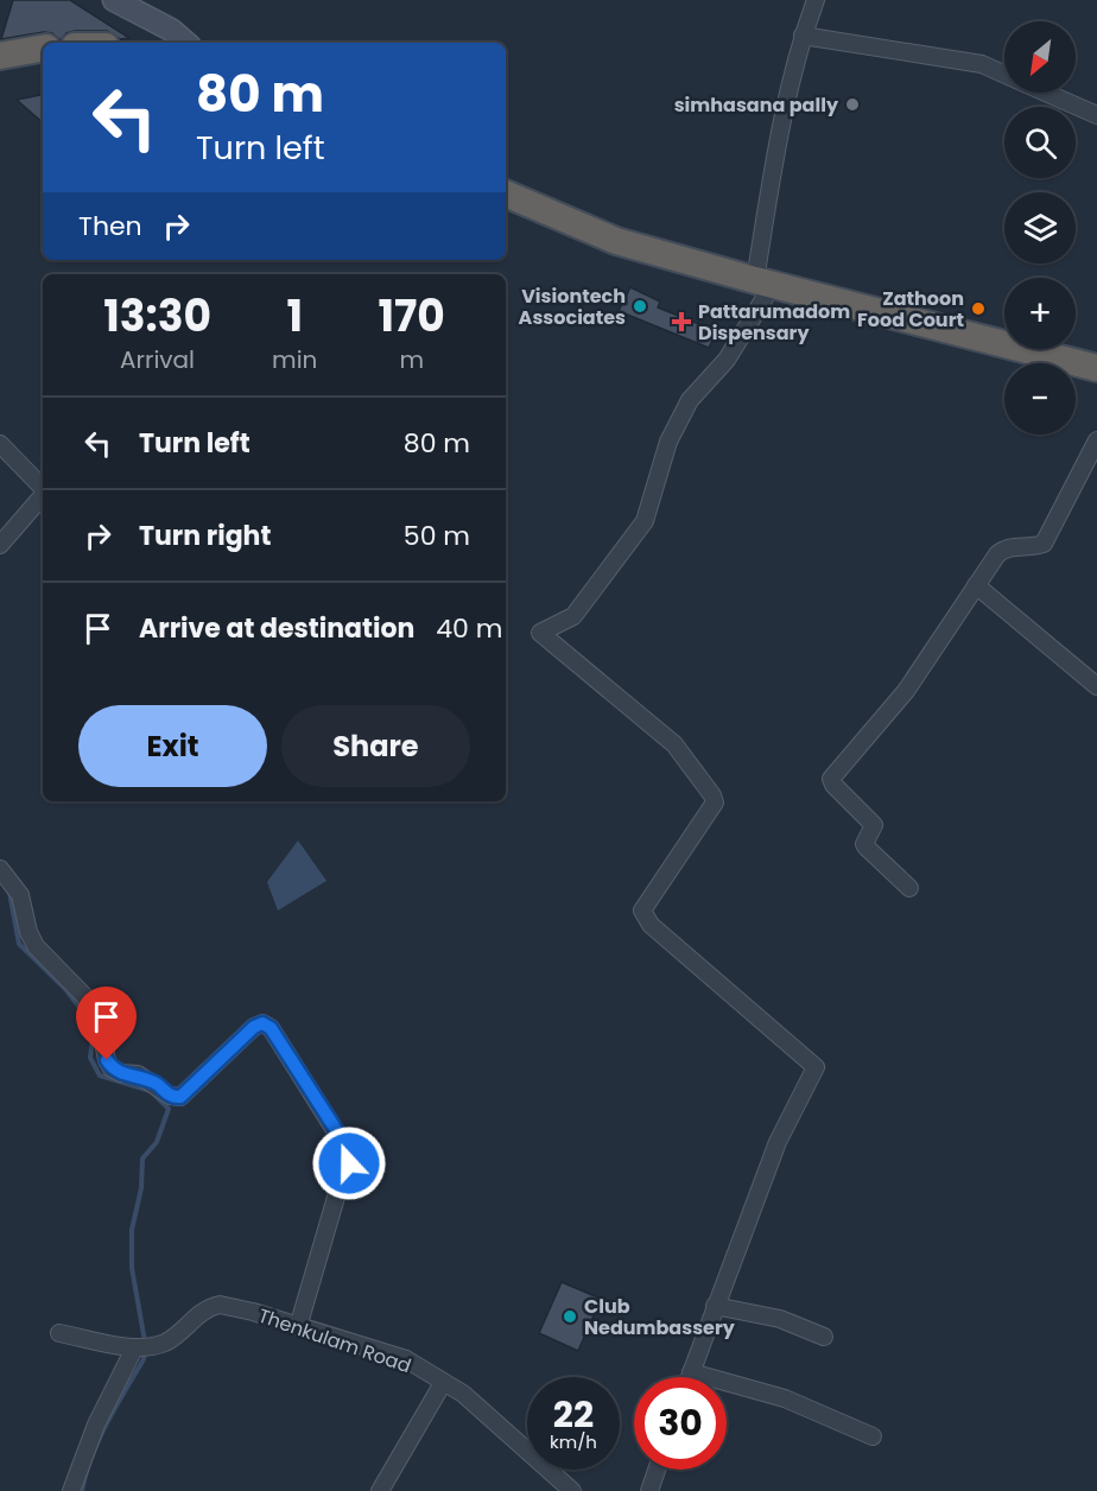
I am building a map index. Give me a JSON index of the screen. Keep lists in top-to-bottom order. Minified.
{"streets":{"street":["Thenkulam Road"]},"places":{"other":["simhasana pally","Visiontech Associates","Zathoon Food Court","Club Nedumbassery"],"health":["Pattarumadom Dispensary"]},"north":"bottom left","page":{"map_buttons":["+","−"],"turn":["80 m","Turn left"],"then":"Then","eta":["13:30","Arrival","1","min","170","m"],"list":[{"name":"Turn left","value":"80 m"},{"name":"Turn right","value":"50 m"},{"name":"Arrive at destination","value":"40 m"}],"buttons":["Exit","Share"],"speed":"22 km/h","limit":"30"}}
